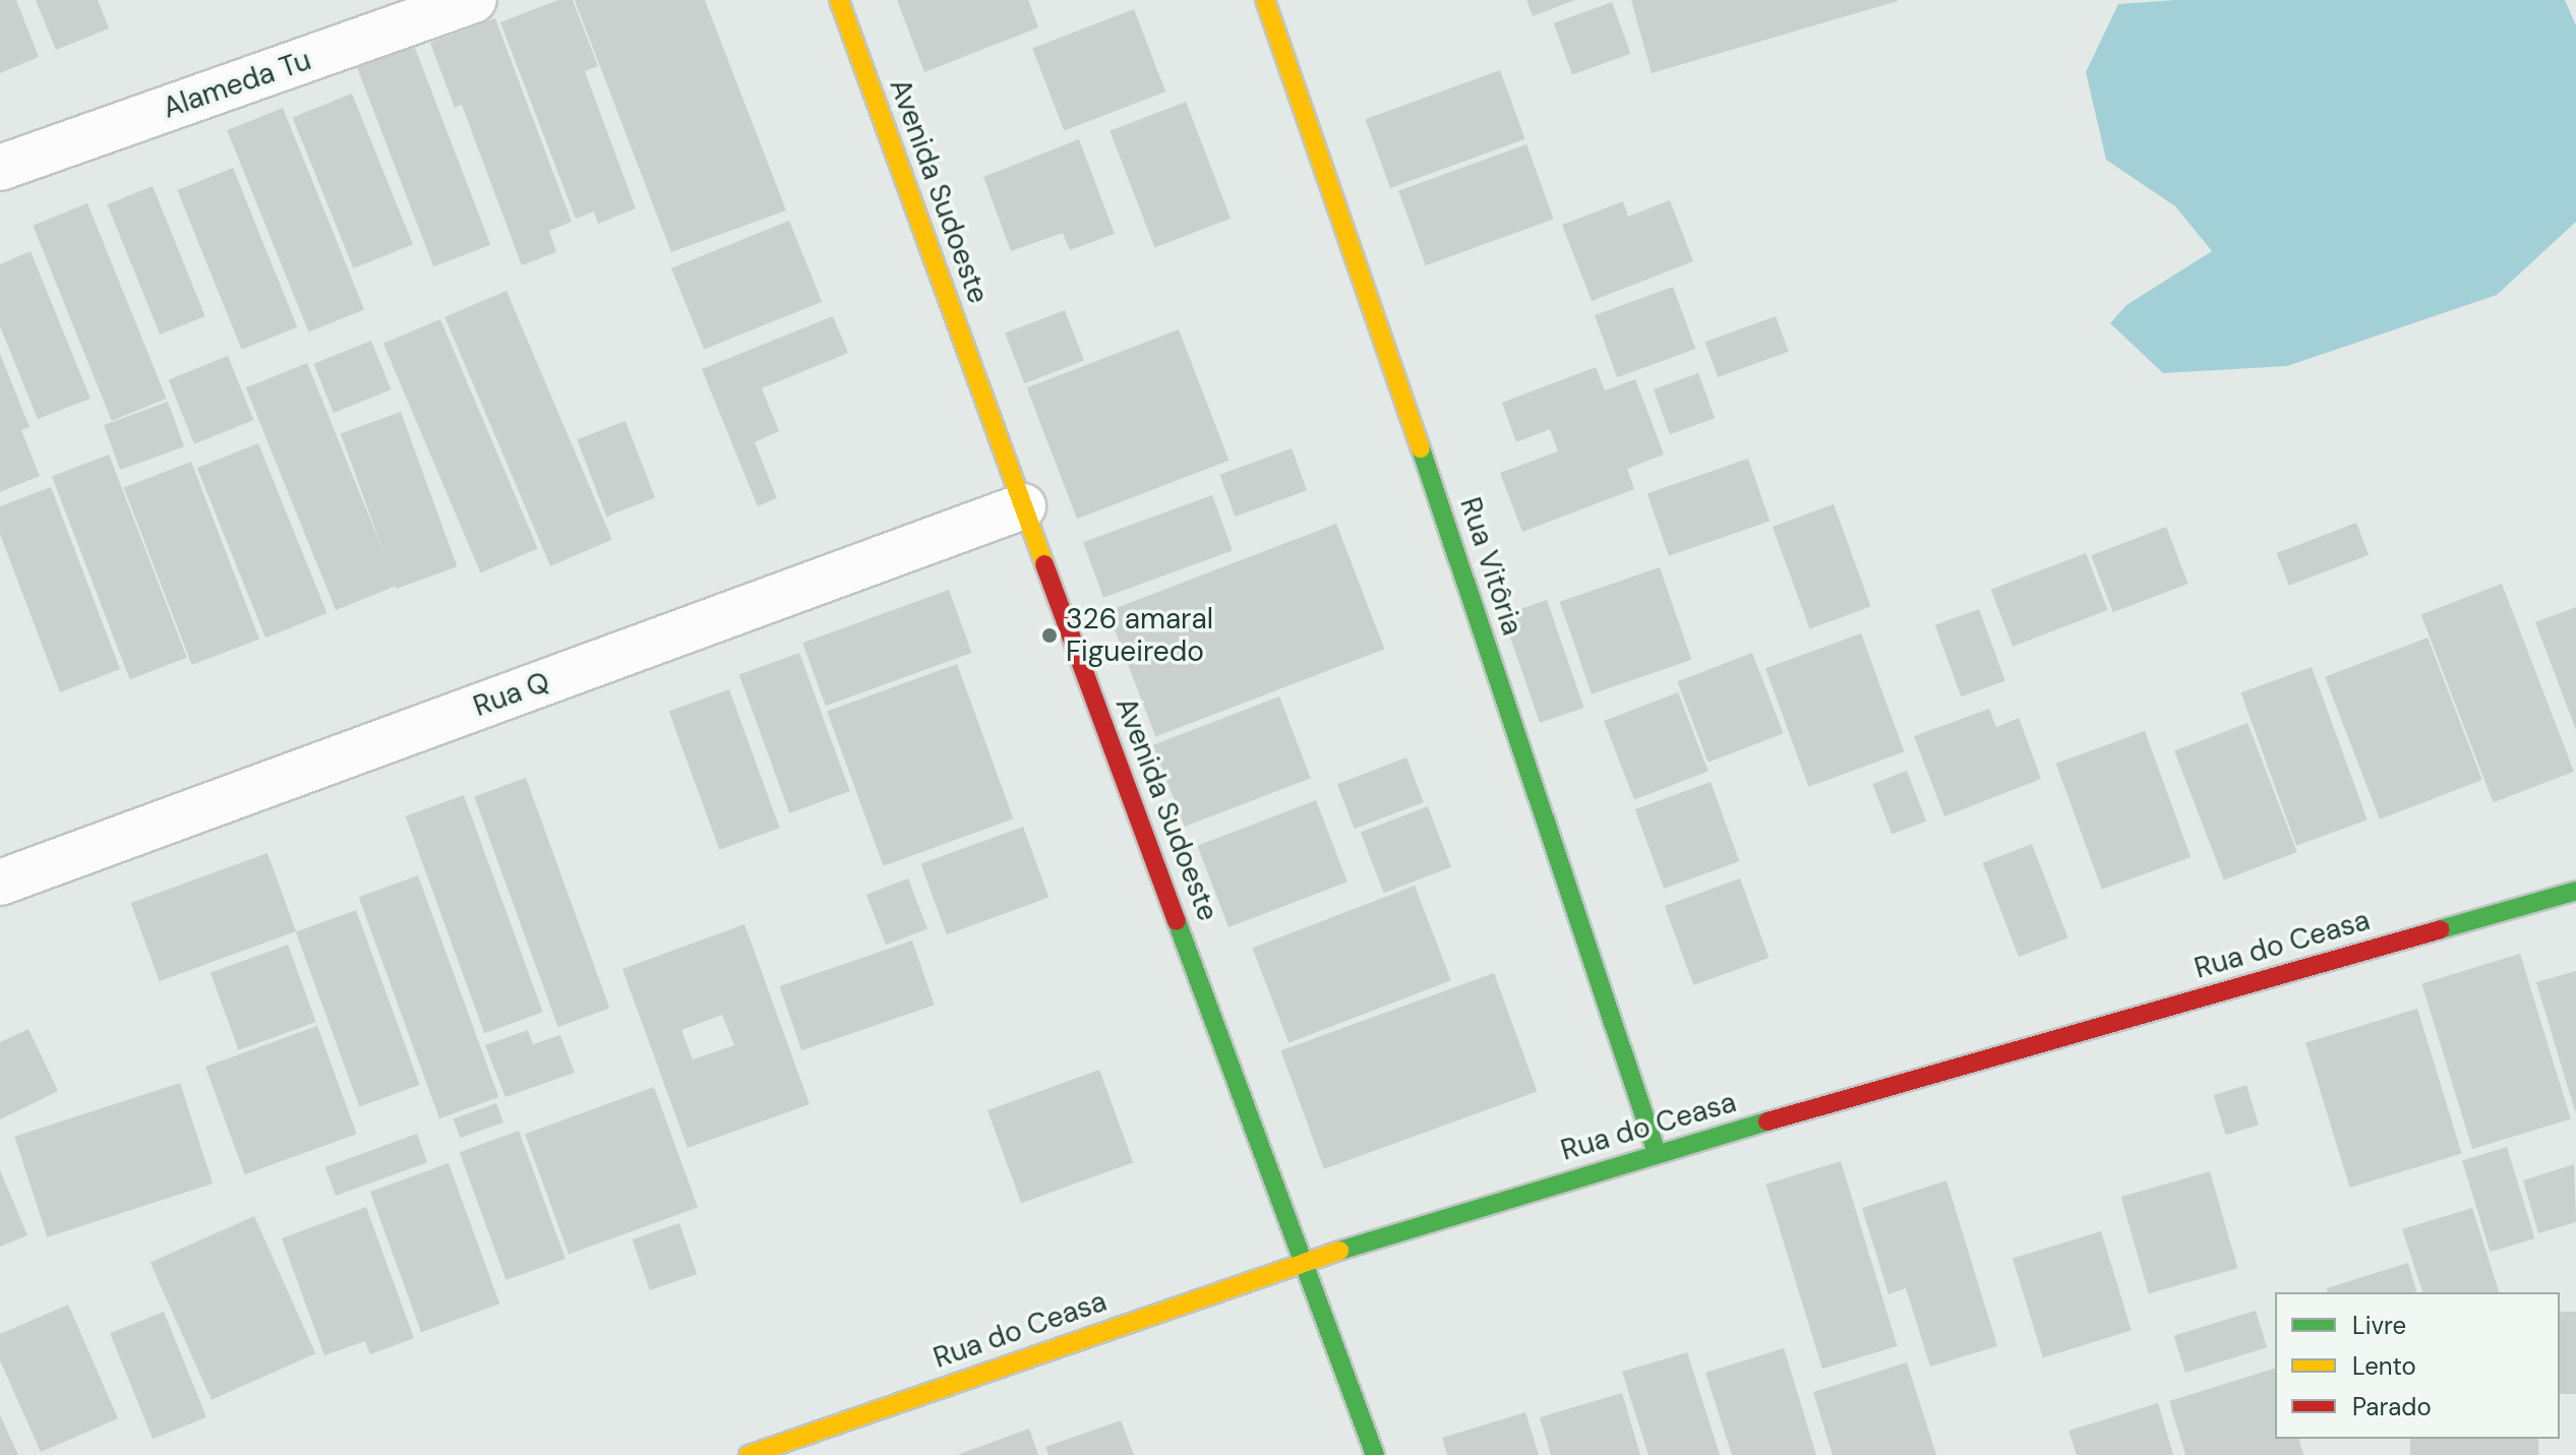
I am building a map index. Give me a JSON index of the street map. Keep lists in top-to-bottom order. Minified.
{"streets":{"street":["Alameda Tu","Avenida Sudoeste","Rua Vitôria","Rua Q","Rua do Ceasa"]},"crossings":[["Avenida Sudoeste","Rua Q"],["Avenida Sudoeste","Rua do Ceasa"],["Rua Vitôria","Rua do Ceasa"]],"places":["326 amaral Figueiredo"],"legend":["Livre","Lento","Parado"]}
